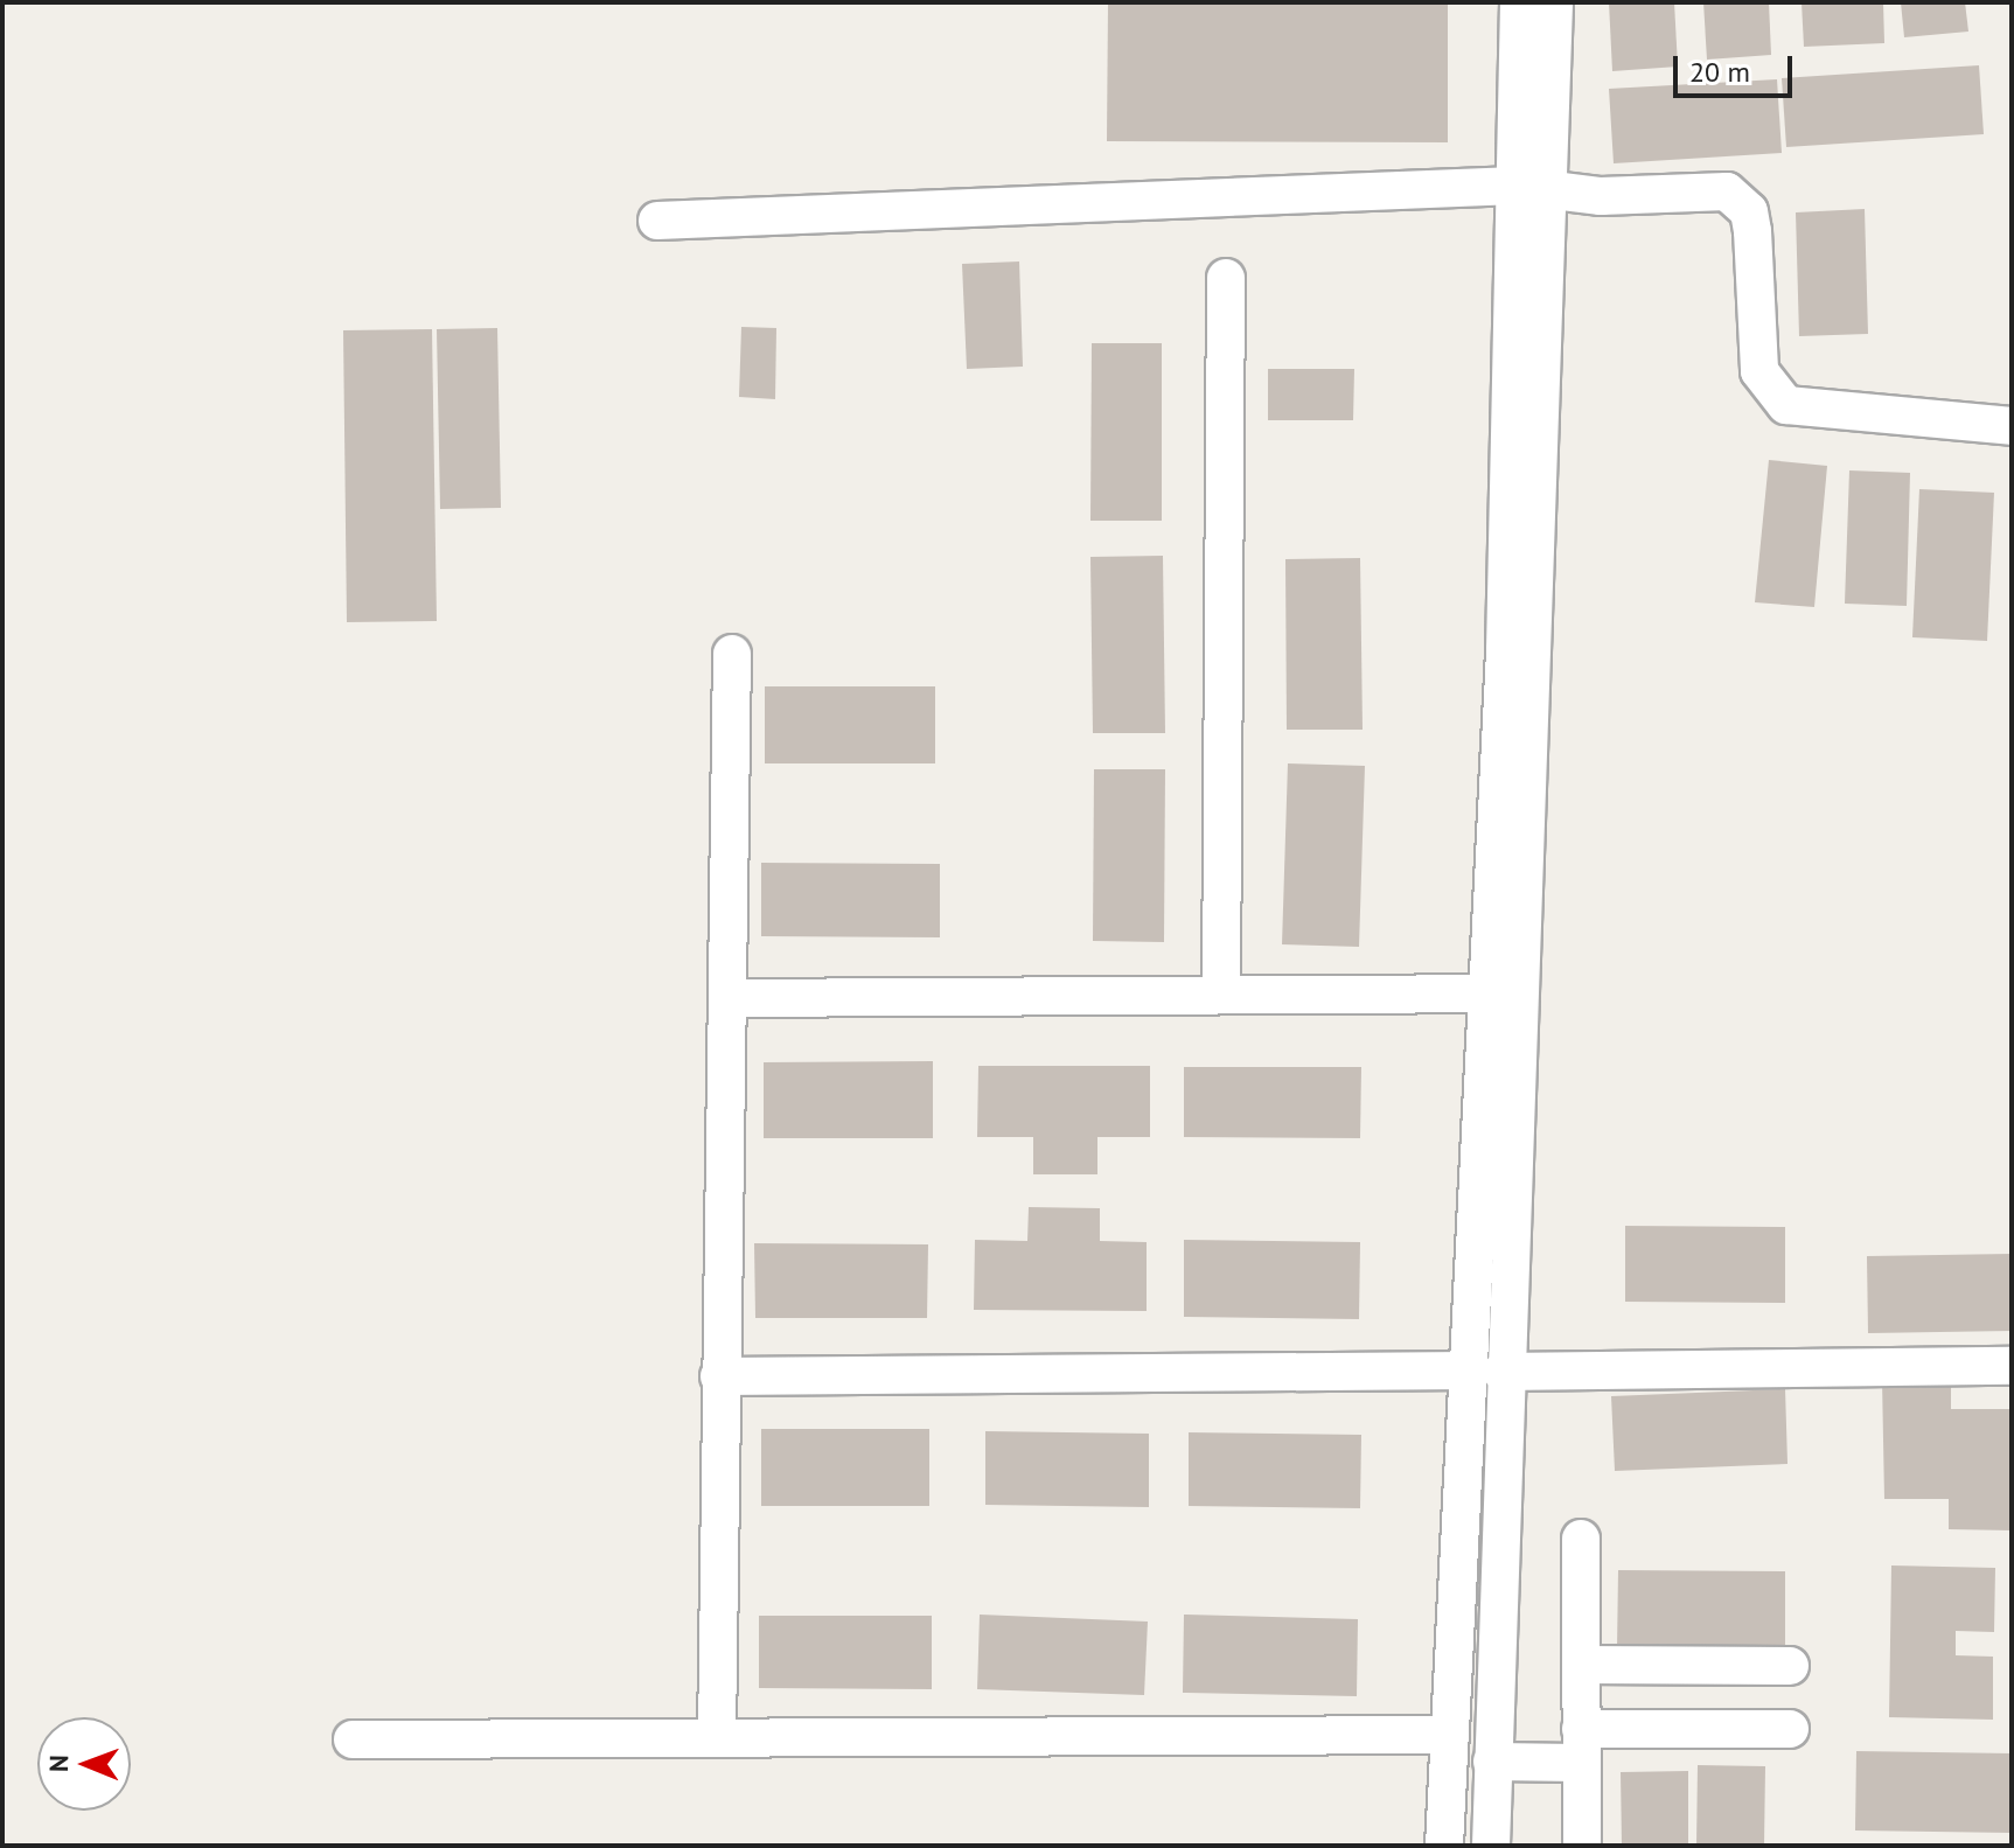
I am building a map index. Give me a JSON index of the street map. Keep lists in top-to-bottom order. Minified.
{"scale_bar":"20 m","north":"left"}
